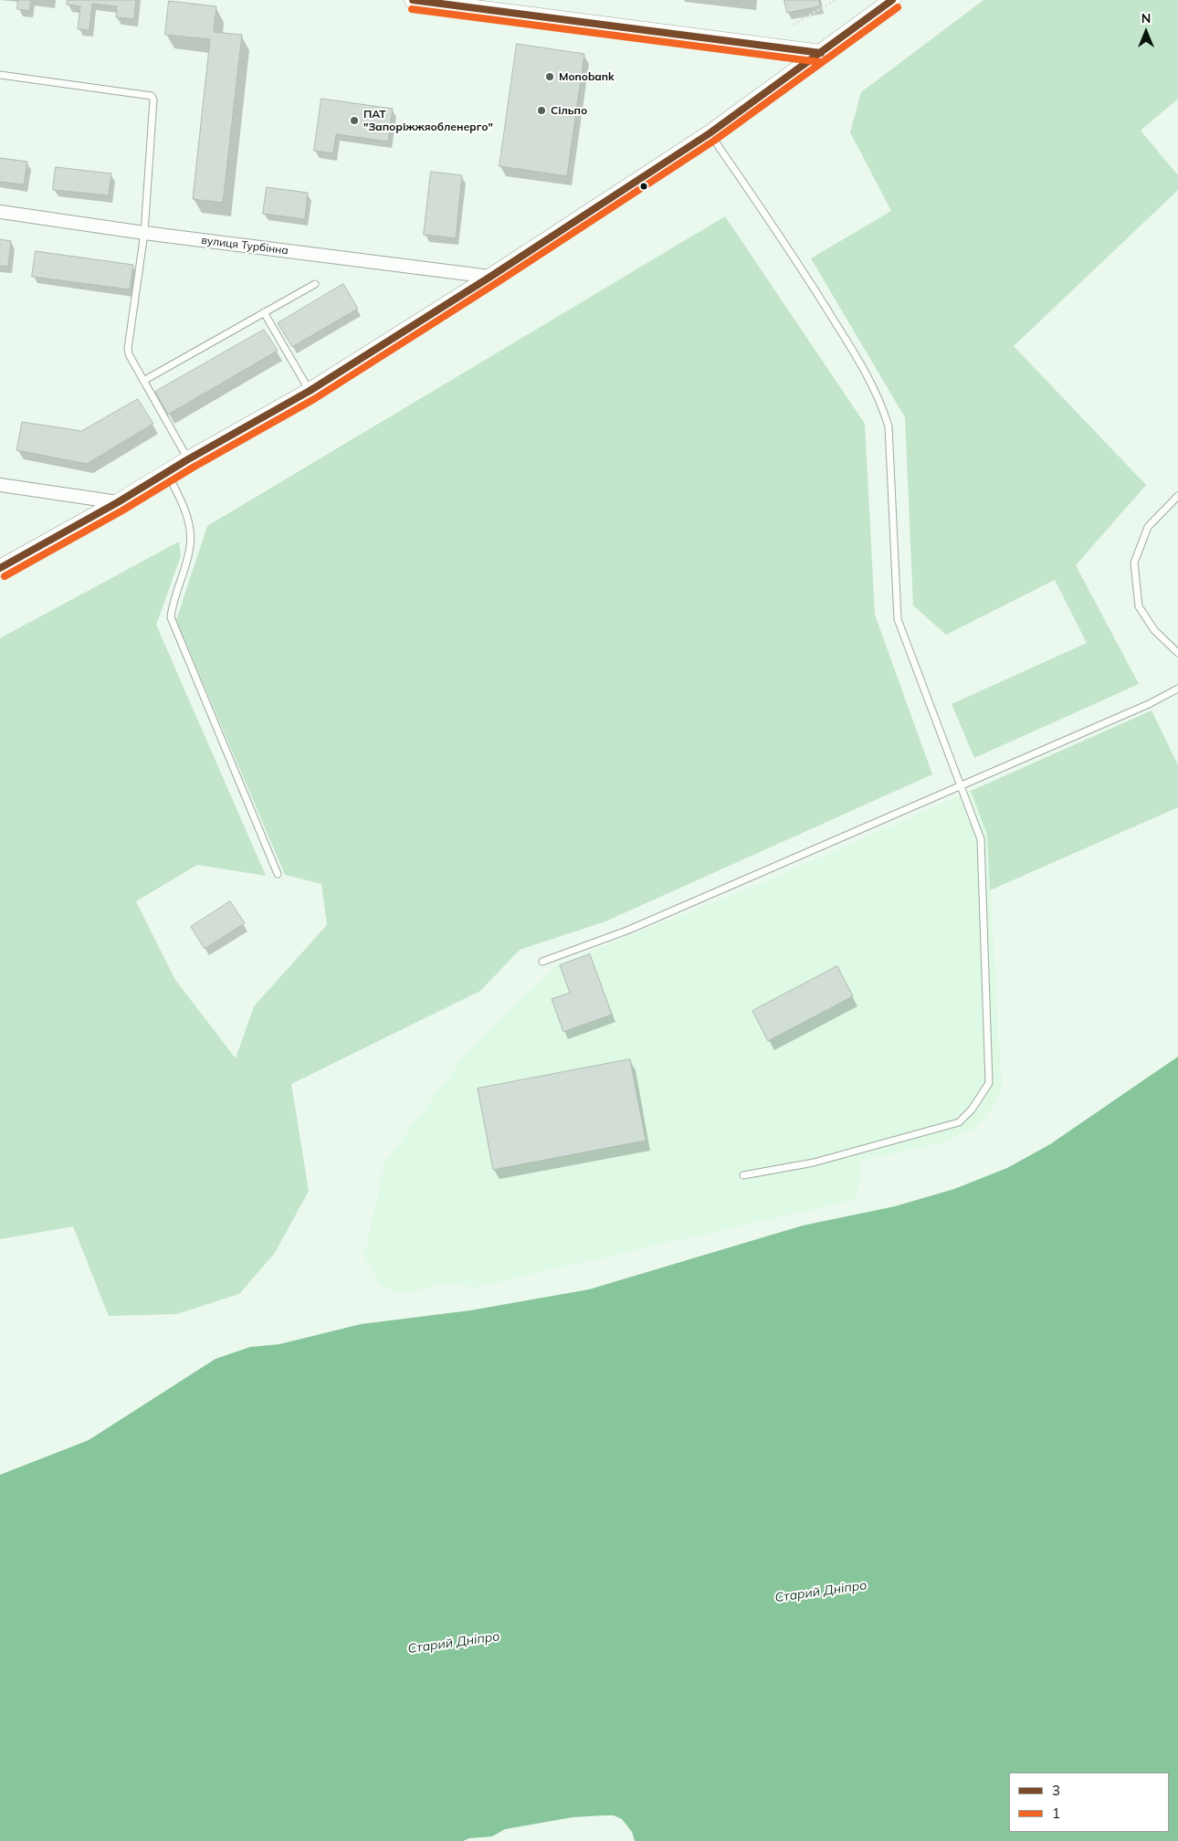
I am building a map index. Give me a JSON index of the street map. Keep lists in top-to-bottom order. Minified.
{"streets":{"street":["вулиця Турбінна"]},"water":["Старий Дніпро"],"places":["Monobank","Сільпо","ПАТ \"Запоріжжяобленерго\""],"lines":["transit line 3","transit line 1"],"legend":["3","1"],"north":"top"}
